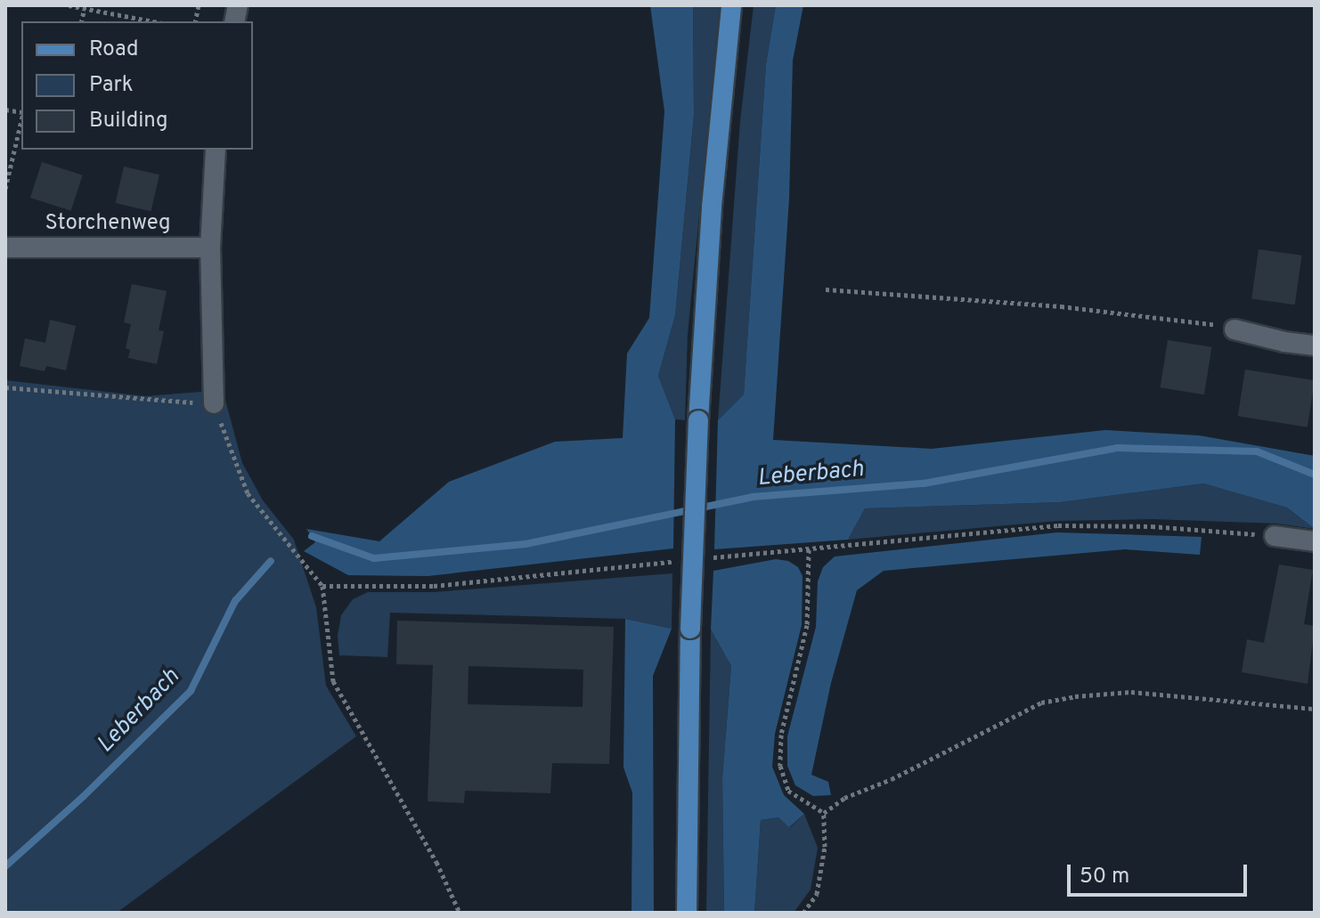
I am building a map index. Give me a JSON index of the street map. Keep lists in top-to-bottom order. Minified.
{"streets":{"street":["Storchenweg"]},"water":["Leberbach"],"legend":["Road","Park","Building"],"scale_bar":"50 m"}
